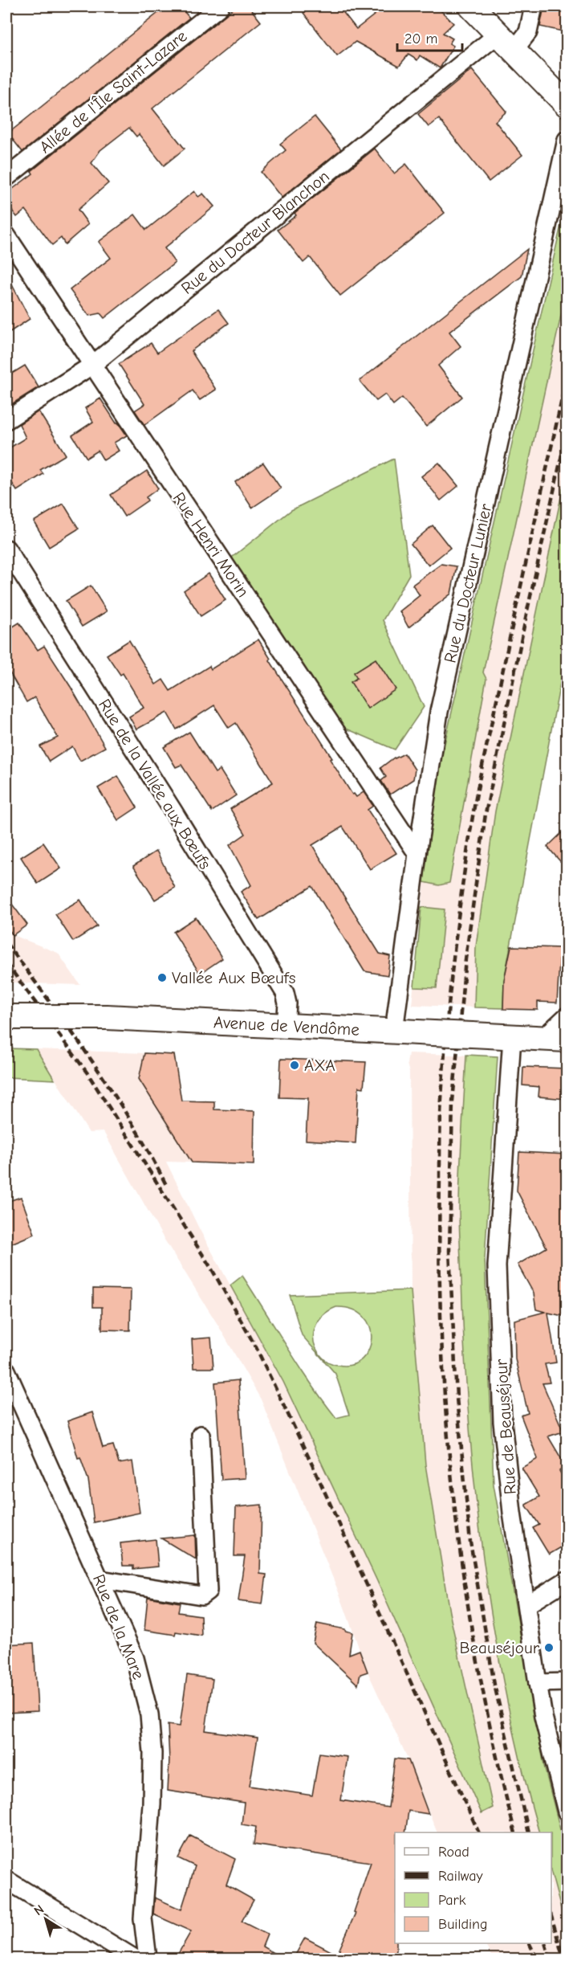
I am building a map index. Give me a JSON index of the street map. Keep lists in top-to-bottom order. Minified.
{"streets":{"main road":["Avenue de Vendôme"],"street":["Allée de l'Île Saint-Lazare","Rue du Docteur Blanchon","Rue Henri Morin","Rue du Docteur Lunier","Rue de la Vallée aux Bœufs","Rue de Beauséjour","Rue de la Mare"]},"crossings":[["Rue du Docteur Blanchon","Rue Henri Morin"],["Rue Henri Morin","Rue du Docteur Lunier"],["Rue du Docteur Lunier","Avenue de Vendôme"],["Rue de la Vallée aux Bœufs","Avenue de Vendôme"],["Avenue de Vendôme","Rue de Beauséjour"]],"places":["Vallée Aux Bœufs","AXA","Beauséjour"],"legend":["Road","Railway","Park","Building"],"scale_bar":"20 m","north":"top left"}
